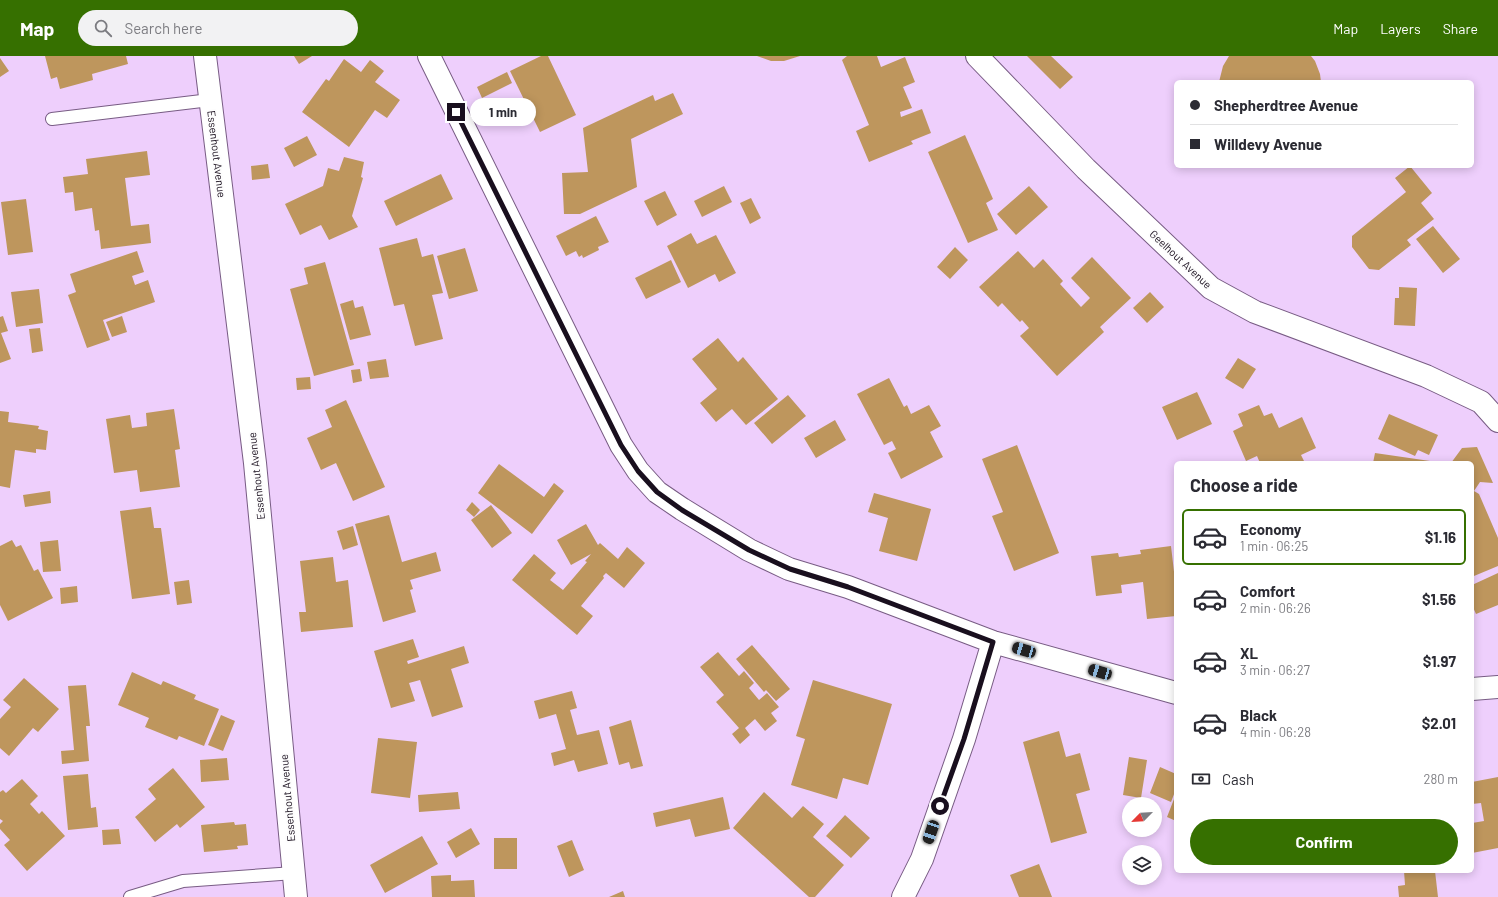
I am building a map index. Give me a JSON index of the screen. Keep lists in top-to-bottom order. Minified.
{"streets":{"street":["Essenhout Avenue","Geelhout Avenue"]},"north":"bottom left","page":{"header":"Map","search":"Search here","nav":["Map","Layers","Share"],"banner":["Shepherdtree Avenue","Willdevy Avenue"],"bubble":"1 min","heading":"Choose a ride","list":[{"name":"Economy","note":"1 min · 06:25","value":"$1.16"},{"name":"Comfort","note":"2 min · 06:26","value":"$1.56"},{"name":"XL","note":"3 min · 06:27","value":"$1.97"},{"name":"Black","note":"4 min · 06:28","value":"$2.01"}],"pay":["Cash","280 m"],"buttons":"Confirm"}}
